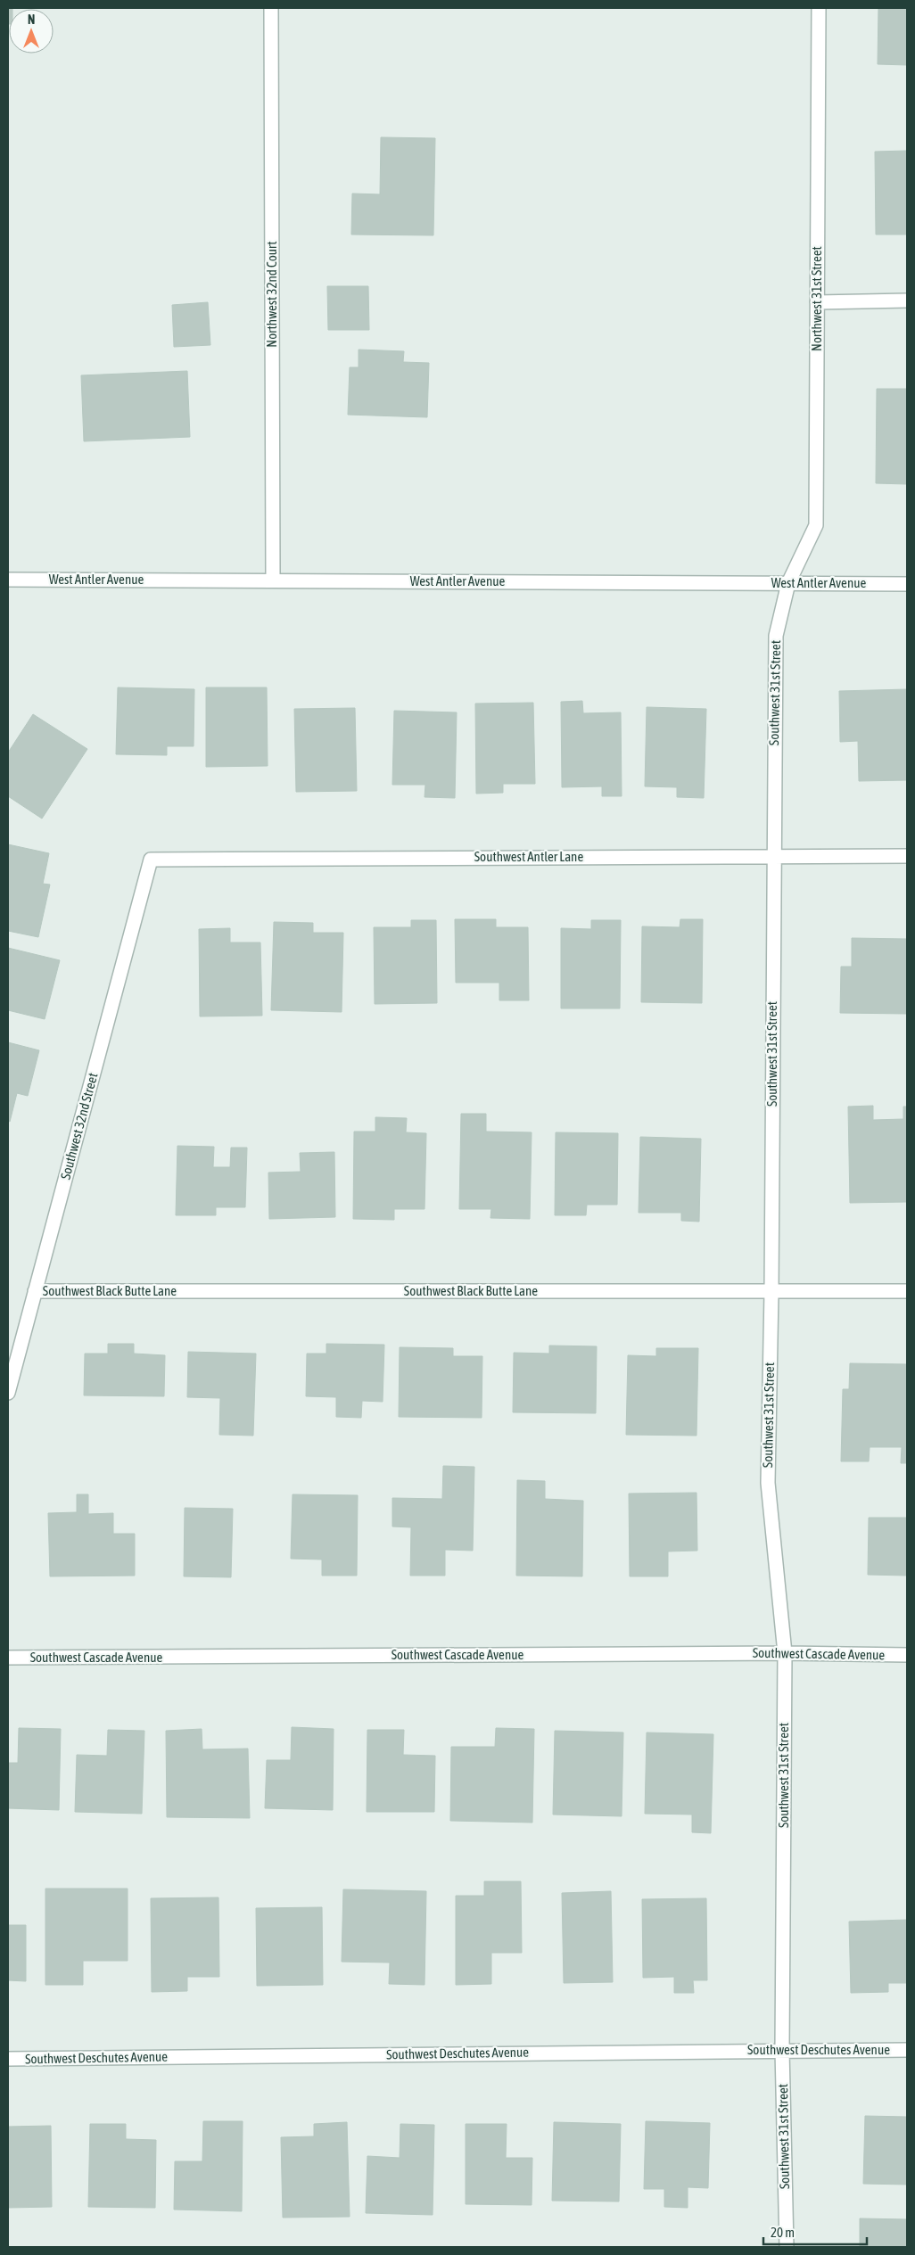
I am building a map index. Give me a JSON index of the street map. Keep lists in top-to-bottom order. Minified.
{"streets":{"street":["Northwest 32nd Court","Northwest 31st Street","West Antler Avenue","Southwest 31st Street","Southwest Antler Lane","Southwest 32nd Street","Southwest Black Butte Lane","Southwest Cascade Avenue","Southwest Deschutes Avenue"]},"crossings":[["Northwest 32nd Court","West Antler Avenue"],["Northwest 31st Street","West Antler Avenue"],["Northwest 31st Street","Southwest 31st Street"],["West Antler Avenue","Southwest 31st Street"],["Southwest 31st Street","Southwest Antler Lane"],["Southwest 31st Street","Southwest Black Butte Lane"],["Southwest 31st Street","Southwest Cascade Avenue"],["Southwest 31st Street","Southwest Deschutes Avenue"],["Southwest Antler Lane","Southwest 32nd Street"],["Southwest 32nd Street","Southwest Black Butte Lane"]],"scale_bar":"20 m","north":"top"}
